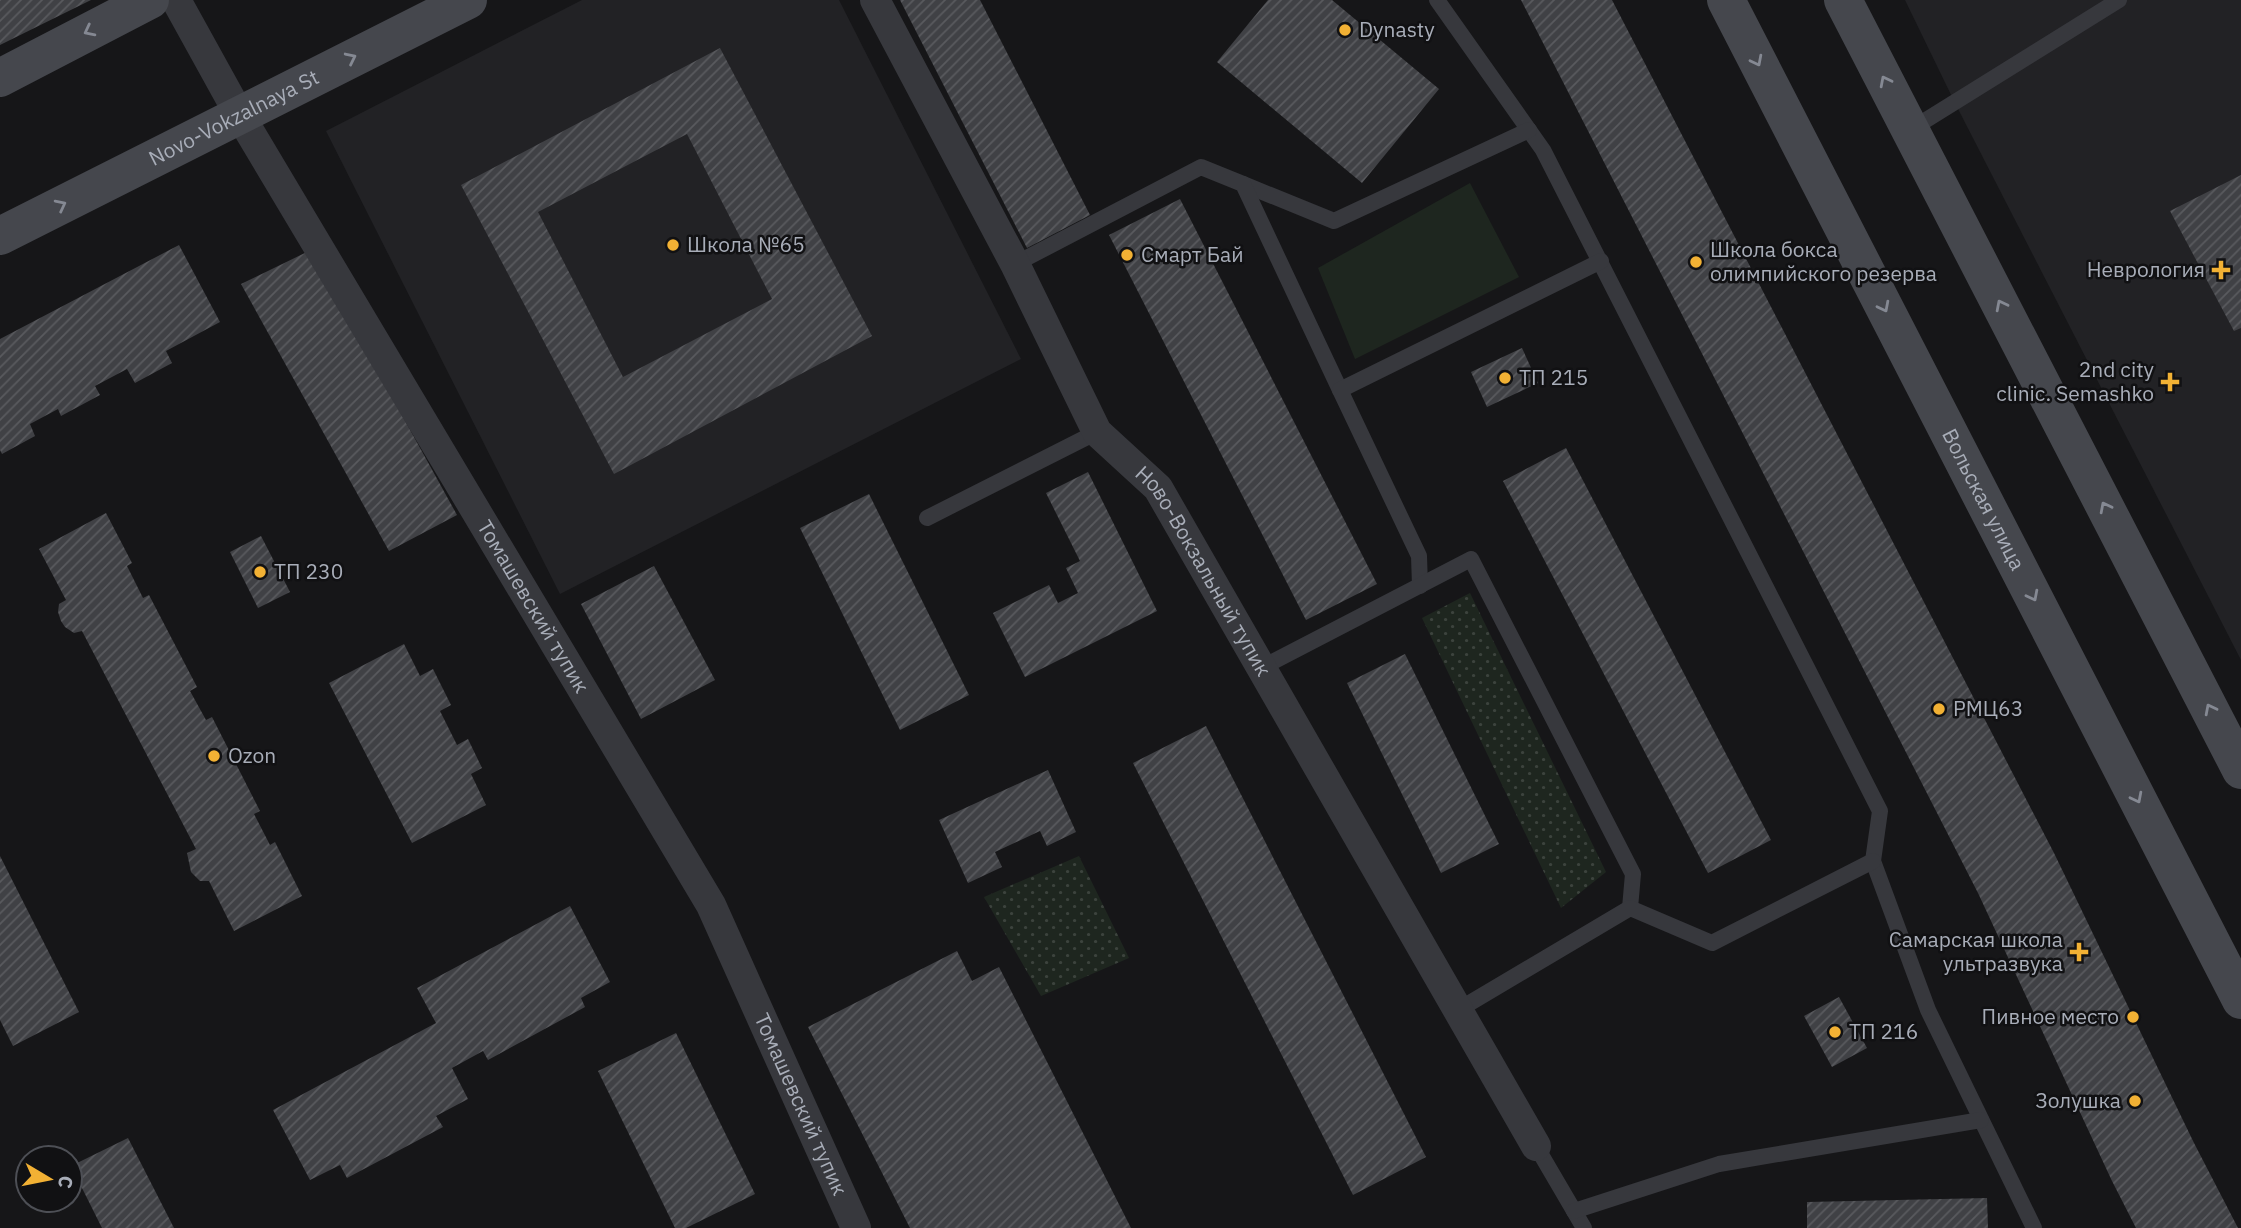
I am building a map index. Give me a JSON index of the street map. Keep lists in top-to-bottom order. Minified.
{"streets":{"main road":["Novo-Vokzalnaya St","Вольская улица"],"street":["Ново-Вокзальный тупик","Томашевский тупик"]},"crossings":[["Novo-Vokzalnaya St","Томашевский тупик"]],"places":{"other":["Dynasty","Школа №65","Смарт Бай","Школа бокса олимпийского резерва","ТП 215","ТП 230","РМЦ63","Ozon","Пивное место","ТП 216","Золушка"],"health":["Неврология","2nd city clinic. Semashko","Самарская школа ультразвука"]},"north":"right"}
